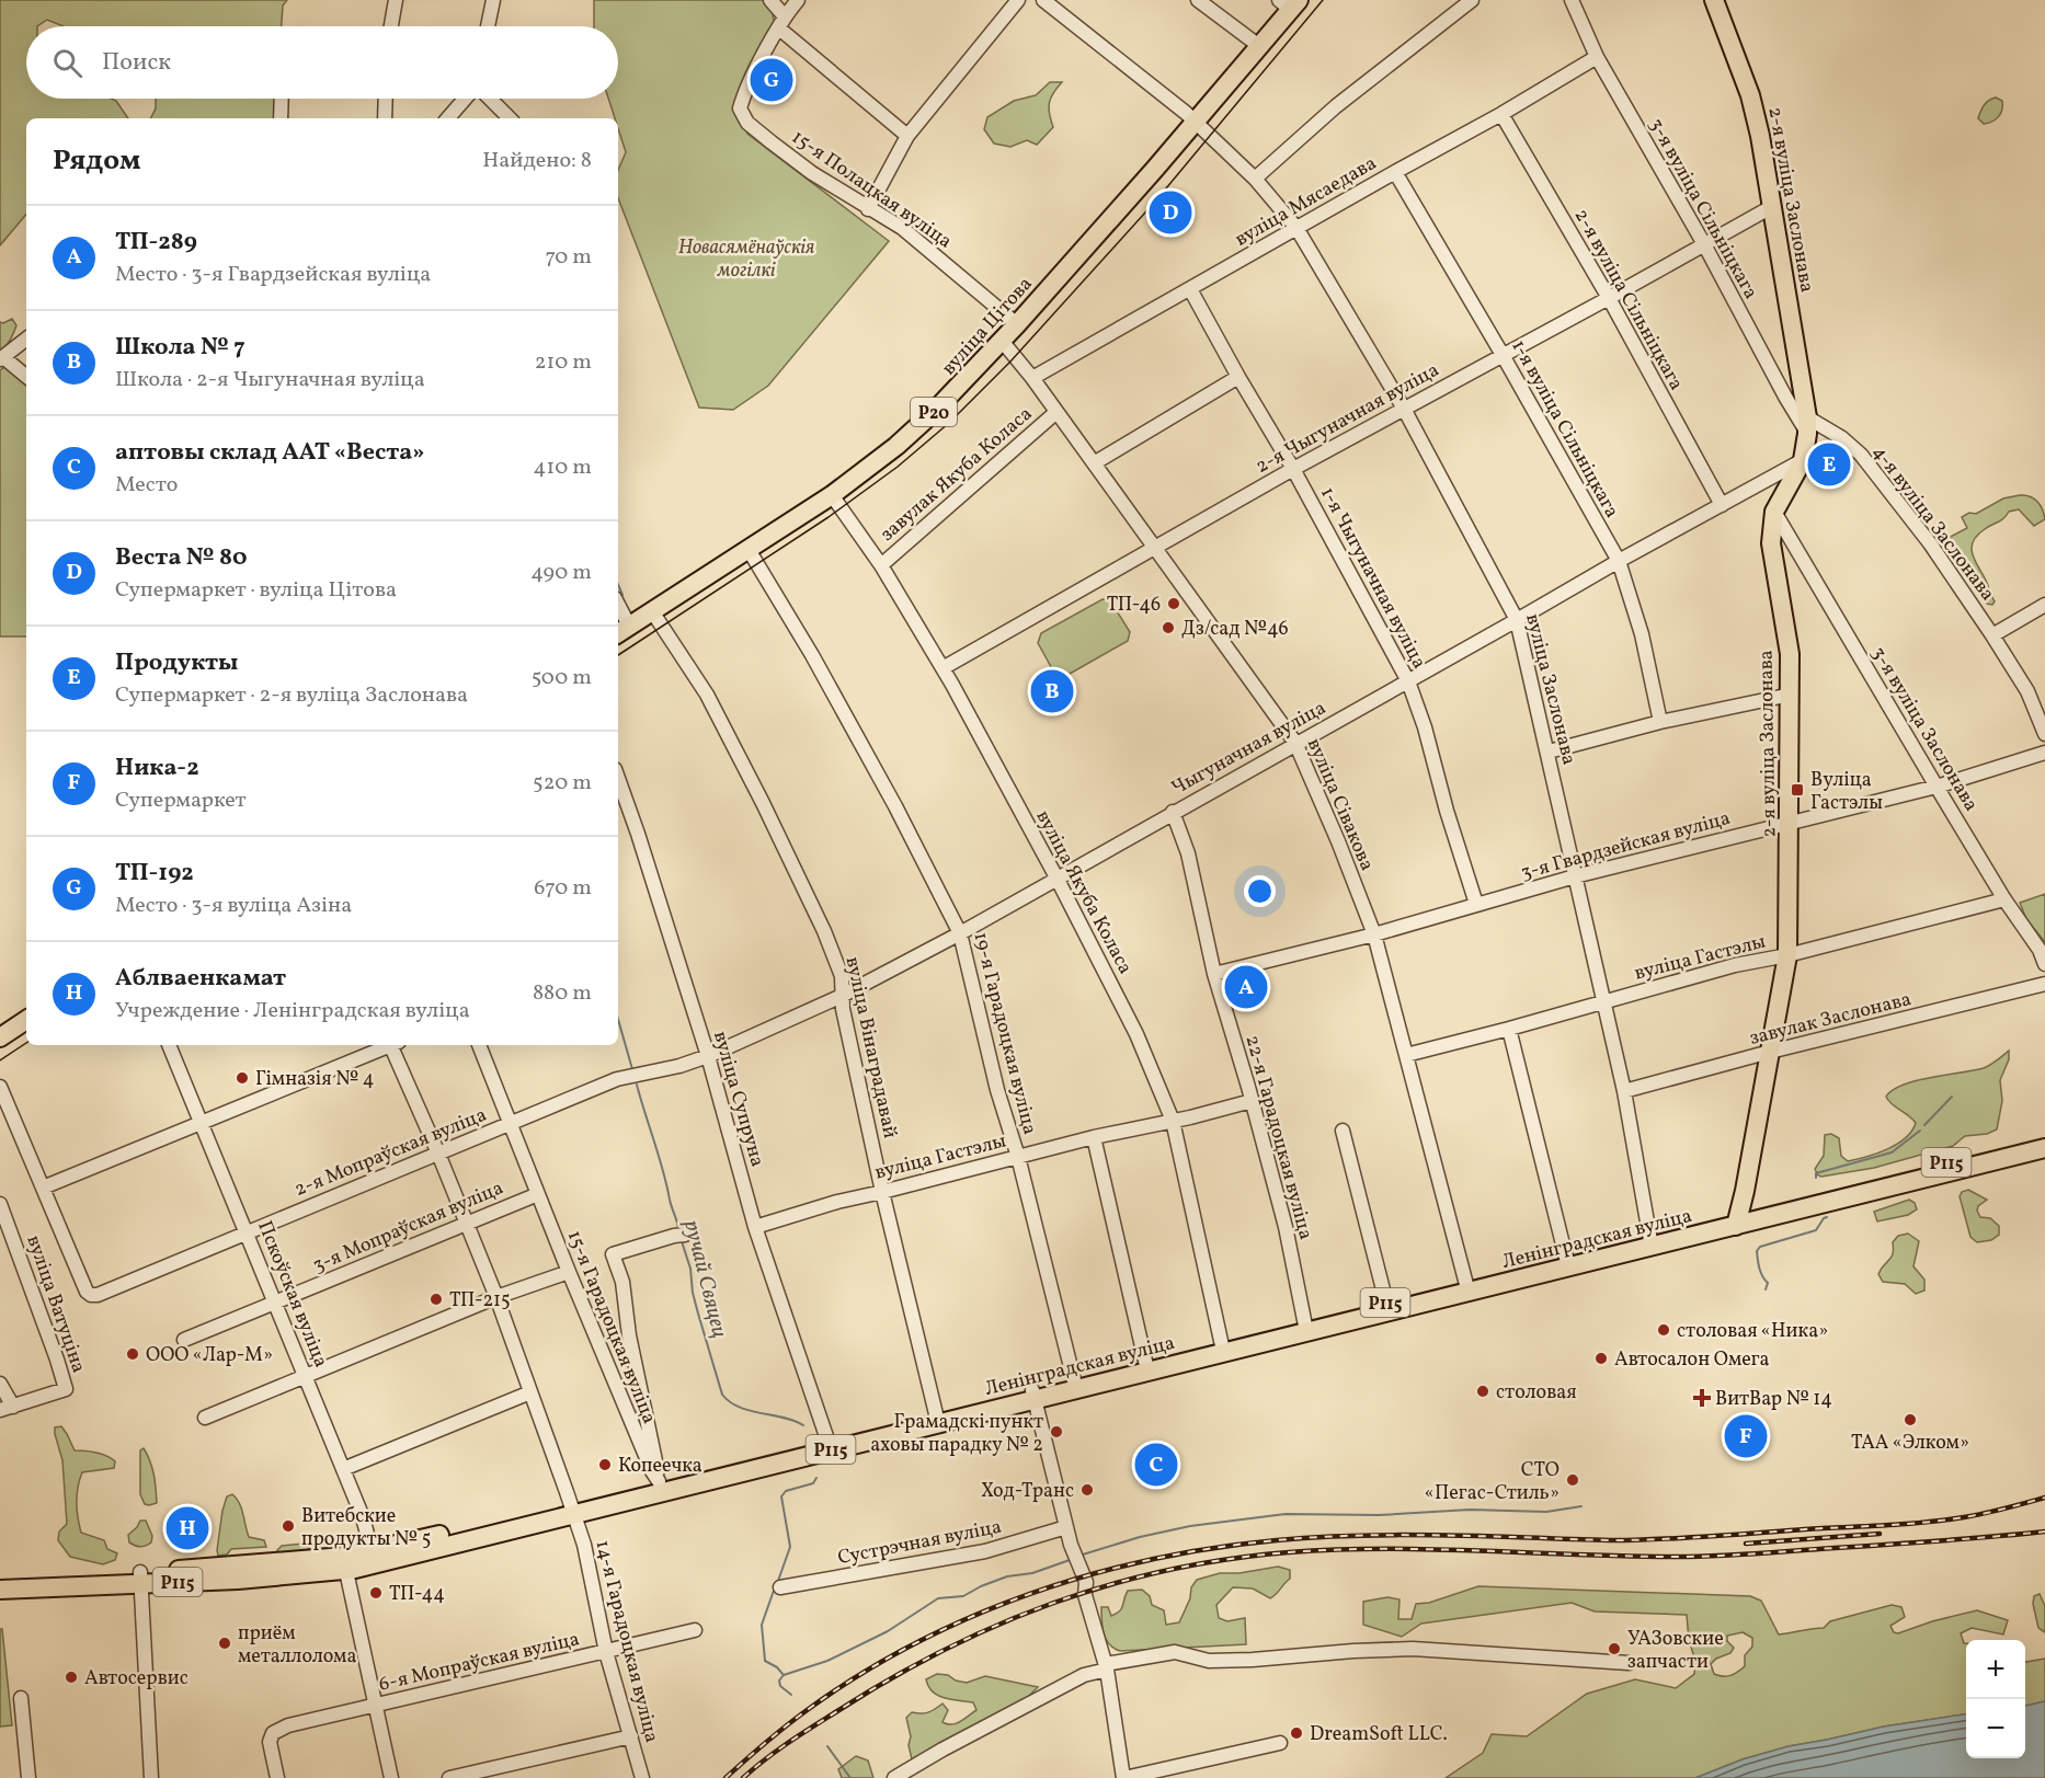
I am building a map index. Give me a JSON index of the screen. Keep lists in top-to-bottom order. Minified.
{"streets":{"main road":["2-я вуліца Заслонава","вуліца Цітова","Р20","Р115","Ленінградская вуліца"],"street":["15-я Полацкая вуліца","вуліца Мясаедава","3-я вуліца Сільніцкага","2-я вуліца Сільніцкага","2-я Чыгуначная вуліца","1-я вуліца Сільніцкага","завулак Якуба Коласа","4-я вуліца Заслонава","1-я Чыгуначная вуліца","вуліца Заслонава","3-я вуліца Заслонава","Чыгуначная вуліца","вуліца Сівакова","3-я Гвардзейская вуліца","вуліца Якуба Коласа","вуліца Гастэлы","завулак Заслонава","19-я Гарадоцкая вуліца","вуліца Вінаградавай","вуліца Супруна","22-я Гарадоцкая вуліца","2-я Мопраўская вуліца","3-я Мопраўская вуліца","Пскоўская вуліца","вуліца Ватуціна","15-я Гарадоцкая вуліца","Сустрэчная вуліца","14-я Гарадоцкая вуліца","6-я Мопраўская вуліца"]},"crossings":[["15-я Полацкая вуліца","вуліца Цітова"],["2-я вуліца Заслонава","3-я вуліца Сільніцкага"],["2-я вуліца Заслонава","2-я Чыгуначная вуліца"],["2-я вуліца Заслонава","4-я вуліца Заслонава"],["2-я вуліца Заслонава","3-я вуліца Заслонава"],["2-я вуліца Заслонава","Чыгуначная вуліца"],["2-я вуліца Заслонава","3-я Гвардзейская вуліца"],["2-я вуліца Заслонава","вуліца Гастэлы"],["2-я вуліца Заслонава","завулак Заслонава"],["2-я вуліца Заслонава","Ленінградская вуліца"],["вуліца Мясаедава","3-я вуліца Сільніцкага"],["вуліца Мясаедава","2-я вуліца Сільніцкага"],["вуліца Мясаедава","1-я вуліца Сільніцкага"],["вуліца Мясаедава","1-я Чыгуначная вуліца"],["вуліца Мясаедава","вуліца Заслонава"],["вуліца Мясаедава","вуліца Сівакова"],["3-я вуліца Сільніцкага","2-я Чыгуначная вуліца"],["3-я вуліца Сільніцкага","4-я вуліца Заслонава"],["2-я вуліца Сільніцкага","2-я Чыгуначная вуліца"],["2-я вуліца Сільніцкага","Чыгуначная вуліца"],["вуліца Цітова","вуліца Заслонава"],["вуліца Цітова","вуліца Сівакова"],["вуліца Цітова","вуліца Якуба Коласа"],["вуліца Цітова","19-я Гарадоцкая вуліца"],["вуліца Цітова","вуліца Вінаградавай"],["2-я Чыгуначная вуліца","1-я вуліца Сільніцкага"],["2-я Чыгуначная вуліца","1-я Чыгуначная вуліца"],["2-я Чыгуначная вуліца","вуліца Заслонава"],["2-я Чыгуначная вуліца","вуліца Сівакова"],["2-я Чыгуначная вуліца","вуліца Якуба Коласа"],["1-я вуліца Сільніцкага","Чыгуначная вуліца"],["завулак Якуба Коласа","вуліца Сівакова"],["завулак Якуба Коласа","вуліца Якуба Коласа"],["1-я Чыгуначная вуліца","Чыгуначная вуліца"],["1-я Чыгуначная вуліца","3-я Гвардзейская вуліца"],["вуліца Заслонава","Чыгуначная вуліца"],["вуліца Заслонава","3-я Гвардзейская вуліца"],["вуліца Заслонава","вуліца Гастэлы"],["вуліца Заслонава","завулак Заслонава"],["вуліца Заслонава","Ленінградская вуліца"],["3-я вуліца Заслонава","3-я Гвардзейская вуліца"],["3-я вуліца Заслонава","вуліца Гастэлы"],["Чыгуначная вуліца","вуліца Сівакова"],["Чыгуначная вуліца","вуліца Якуба Коласа"],["Чыгуначная вуліца","19-я Гарадоцкая вуліца"],["Чыгуначная вуліца","вуліца Вінаградавай"],["Чыгуначная вуліца","вуліца Супруна"],["Чыгуначная вуліца","22-я Гарадоцкая вуліца"],["Чыгуначная вуліца","2-я Мопраўская вуліца"],["вуліца Сівакова","3-я Гвардзейская вуліца"],["вуліца Сівакова","вуліца Гастэлы"],["вуліца Сівакова","Ленінградская вуліца"],["3-я Гвардзейская вуліца","22-я Гарадоцкая вуліца"],["вуліца Якуба Коласа","вуліца Гастэлы"],["вуліца Якуба Коласа","Ленінградская вуліца"],["вуліца Гастэлы","19-я Гарадоцкая вуліца"],["вуліца Гастэлы","вуліца Вінаградавай"],["вуліца Гастэлы","вуліца Супруна"],["вуліца Гастэлы","22-я Гарадоцкая вуліца"],["19-я Гарадоцкая вуліца","Ленінградская вуліца"],["вуліца Вінаградавай","Ленінградская вуліца"],["вуліца Супруна","2-я Мопраўская вуліца"],["вуліца Супруна","Ленінградская вуліца"],["22-я Гарадоцкая вуліца","Ленінградская вуліца"],["2-я Мопраўская вуліца","Пскоўская вуліца"],["2-я Мопраўская вуліца","15-я Гарадоцкая вуліца"],["2-я Мопраўская вуліца","14-я Гарадоцкая вуліца"],["3-я Мопраўская вуліца","Пскоўская вуліца"],["3-я Мопраўская вуліца","15-я Гарадоцкая вуліца"],["3-я Мопраўская вуліца","14-я Гарадоцкая вуліца"],["Ленінградская вуліца","Пскоўская вуліца"],["Ленінградская вуліца","15-я Гарадоцкая вуліца"],["Ленінградская вуліца","14-я Гарадоцкая вуліца"],["14-я Гарадоцкая вуліца","6-я Мопраўская вуліца"]],"water":["ручай Свяцец"],"parks":["Новасямёнаўскія могілкі"],"places":{"other":["ТП-46","Дз/сад №46","Гімназія № 4","ТП-215","столовая «Ника»","ООО «Лар-М»","Автосалон Омега","столовая","ТАА «Элком»","Грамадскі пункт аховы парадку № 2","Копеечка","СТО «Пегас-Стиль»","Ход-Транс","Витебские продукты № 5","ТП-44","приём металлолома","УАЗовские запчасти","Автосервис","DreamSoft LLC."],"transit":["Вуліца Гастэлы"],"health":["ВитВар № 14"]},"page":{"search":"Поиск","pins":["G","D","E","B","A","F","C","H"],"heading":["Рядом","Найдено: 8"],"list":[{"mark":"A","name":"ТП-289","note":"Место · 3-я Гвардзейская вуліца","value":"70 m"},{"mark":"B","name":"Школа № 7","note":"Школа · 2-я Чыгуначная вуліца","value":"210 m"},{"mark":"C","name":"аптовы склад ААТ «Веста»","note":"Место","value":"410 m"},{"mark":"D","name":"Веста № 80","note":"Супермаркет · вуліца Цітова","value":"490 m"},{"mark":"E","name":"Продукты","note":"Супермаркет · 2-я вуліца Заслонава","value":"500 m"},{"mark":"F","name":"Ника-2","note":"Супермаркет","value":"520 m"},{"mark":"G","name":"ТП-192","note":"Место · 3-я вуліца Азіна","value":"670 m"},{"mark":"H","name":"Аблваенкамат","note":"Учреждение · Ленінградская вуліца","value":"880 m"}],"map_buttons":["+","−"]}}
